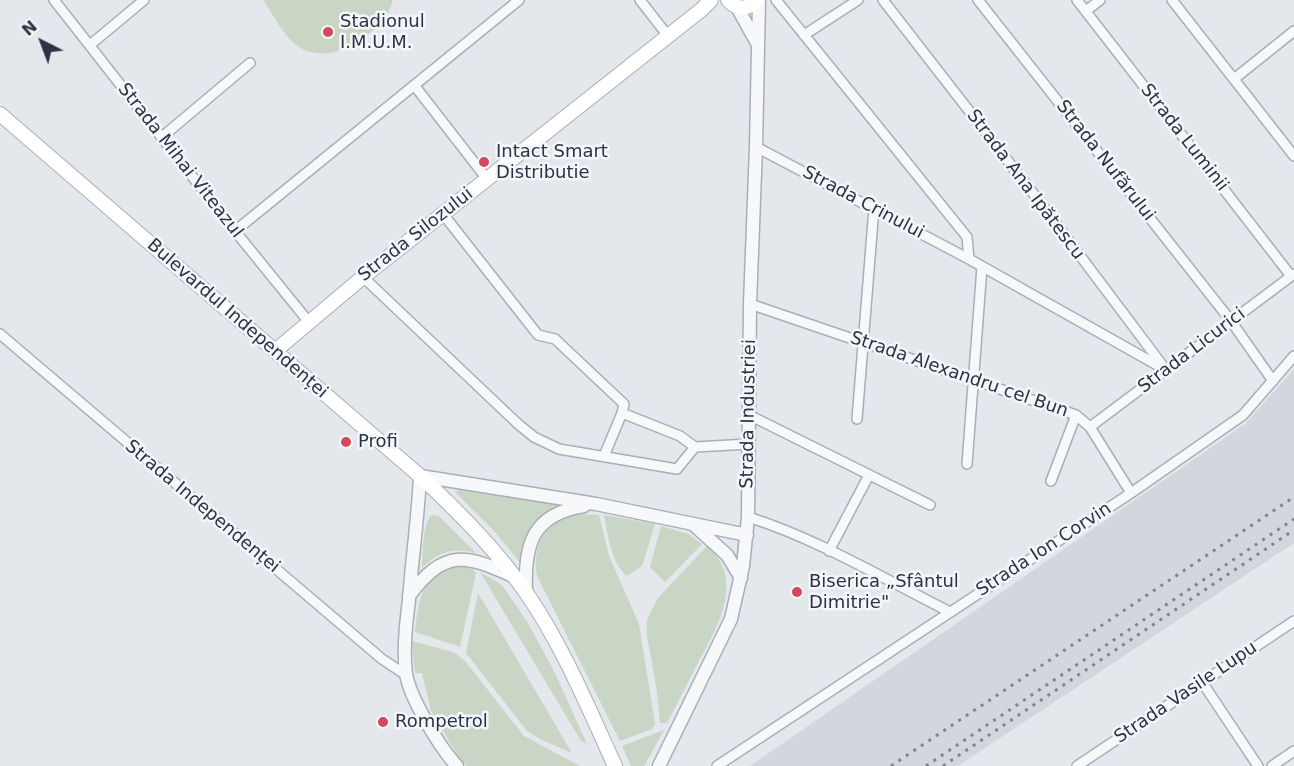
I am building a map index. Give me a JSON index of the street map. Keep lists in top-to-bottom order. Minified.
{"streets":{"main road":["Strada Silozului","Bulevardul Independenței"],"street":["Strada Luminii","Strada Mihai Viteazul","Strada Nufărului","Strada Ana Ipătescu","Strada Crinului","Strada Licurici","Strada Alexandru cel Bun","Strada Industriei","Strada Independenței","Strada Ion Corvin","Strada Vasile Lupu"]},"crossings":[["Strada Luminii","Strada Licurici"],["Strada Mihai Viteazul","Strada Silozului"],["Strada Nufărului","Strada Licurici"],["Strada Nufărului","Strada Ion Corvin"],["Strada Ana Ipătescu","Strada Crinului"],["Strada Ana Ipătescu","Strada Licurici"],["Strada Crinului","Strada Licurici"],["Strada Crinului","Strada Industriei"],["Strada Silozului","Bulevardul Independenței"],["Strada Silozului","Strada Industriei"],["Strada Licurici","Strada Alexandru cel Bun"],["Strada Alexandru cel Bun","Strada Industriei"],["Strada Alexandru cel Bun","Strada Ion Corvin"]],"places":["Stadionul I.M.U.M.","Intact Smart Distributie","Profi","Biserica „Sfântul Dimitrie\"","Rompetrol"],"north":"top left"}
